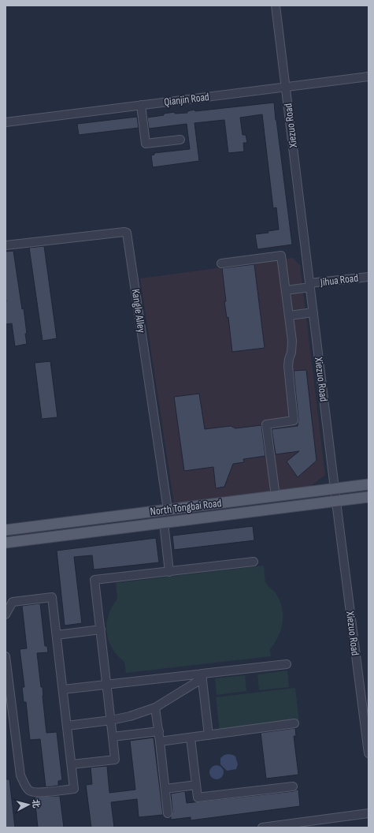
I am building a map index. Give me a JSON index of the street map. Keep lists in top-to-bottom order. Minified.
{"streets":{"main road":["North Tongbai Road"],"street":["Qianjin Road","Xiezuo Road","Jihua Road","Kangle Alley"]},"crossings":[["Qianjin Road","Xiezuo Road"],["Xiezuo Road","Jihua Road"],["Xiezuo Road","North Tongbai Road"],["Kangle Alley","North Tongbai Road"]],"north":"right"}
